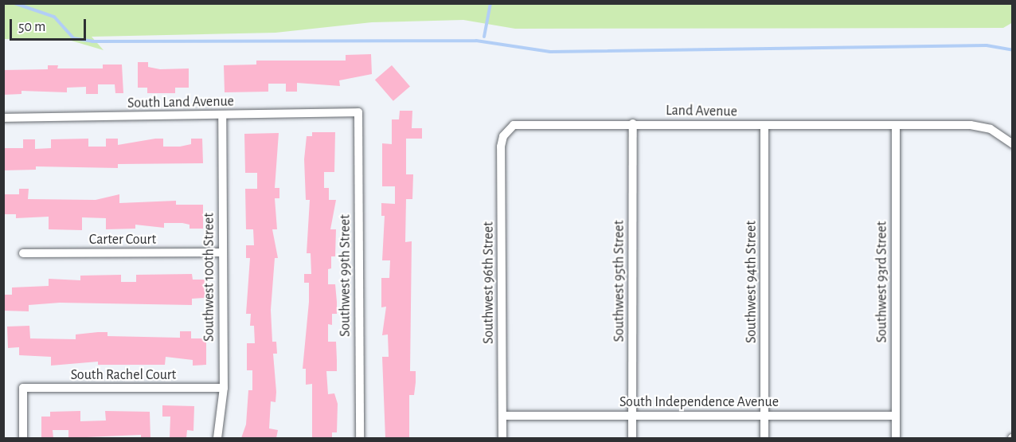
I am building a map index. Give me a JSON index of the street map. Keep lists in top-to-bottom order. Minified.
{"streets":{"street":["South Land Avenue","Land Avenue","Carter Court","Southwest 99th Street","Southwest 100th Street","Southwest 95th Street","Southwest 94th Street","Southwest 93rd Street","Southwest 96th Street","South Rachel Court","South Independence Avenue"]},"crossings":[["South Land Avenue","Southwest 99th Street"],["South Land Avenue","Southwest 100th Street"],["Land Avenue","Southwest 95th Street"],["Land Avenue","Southwest 94th Street"],["Land Avenue","Southwest 93rd Street"],["Land Avenue","Southwest 96th Street"],["Carter Court","Southwest 100th Street"],["Southwest 100th Street","South Rachel Court"],["Southwest 95th Street","South Independence Avenue"],["Southwest 94th Street","South Independence Avenue"],["Southwest 93rd Street","South Independence Avenue"],["Southwest 96th Street","South Independence Avenue"]],"scale_bar":"50 m"}
